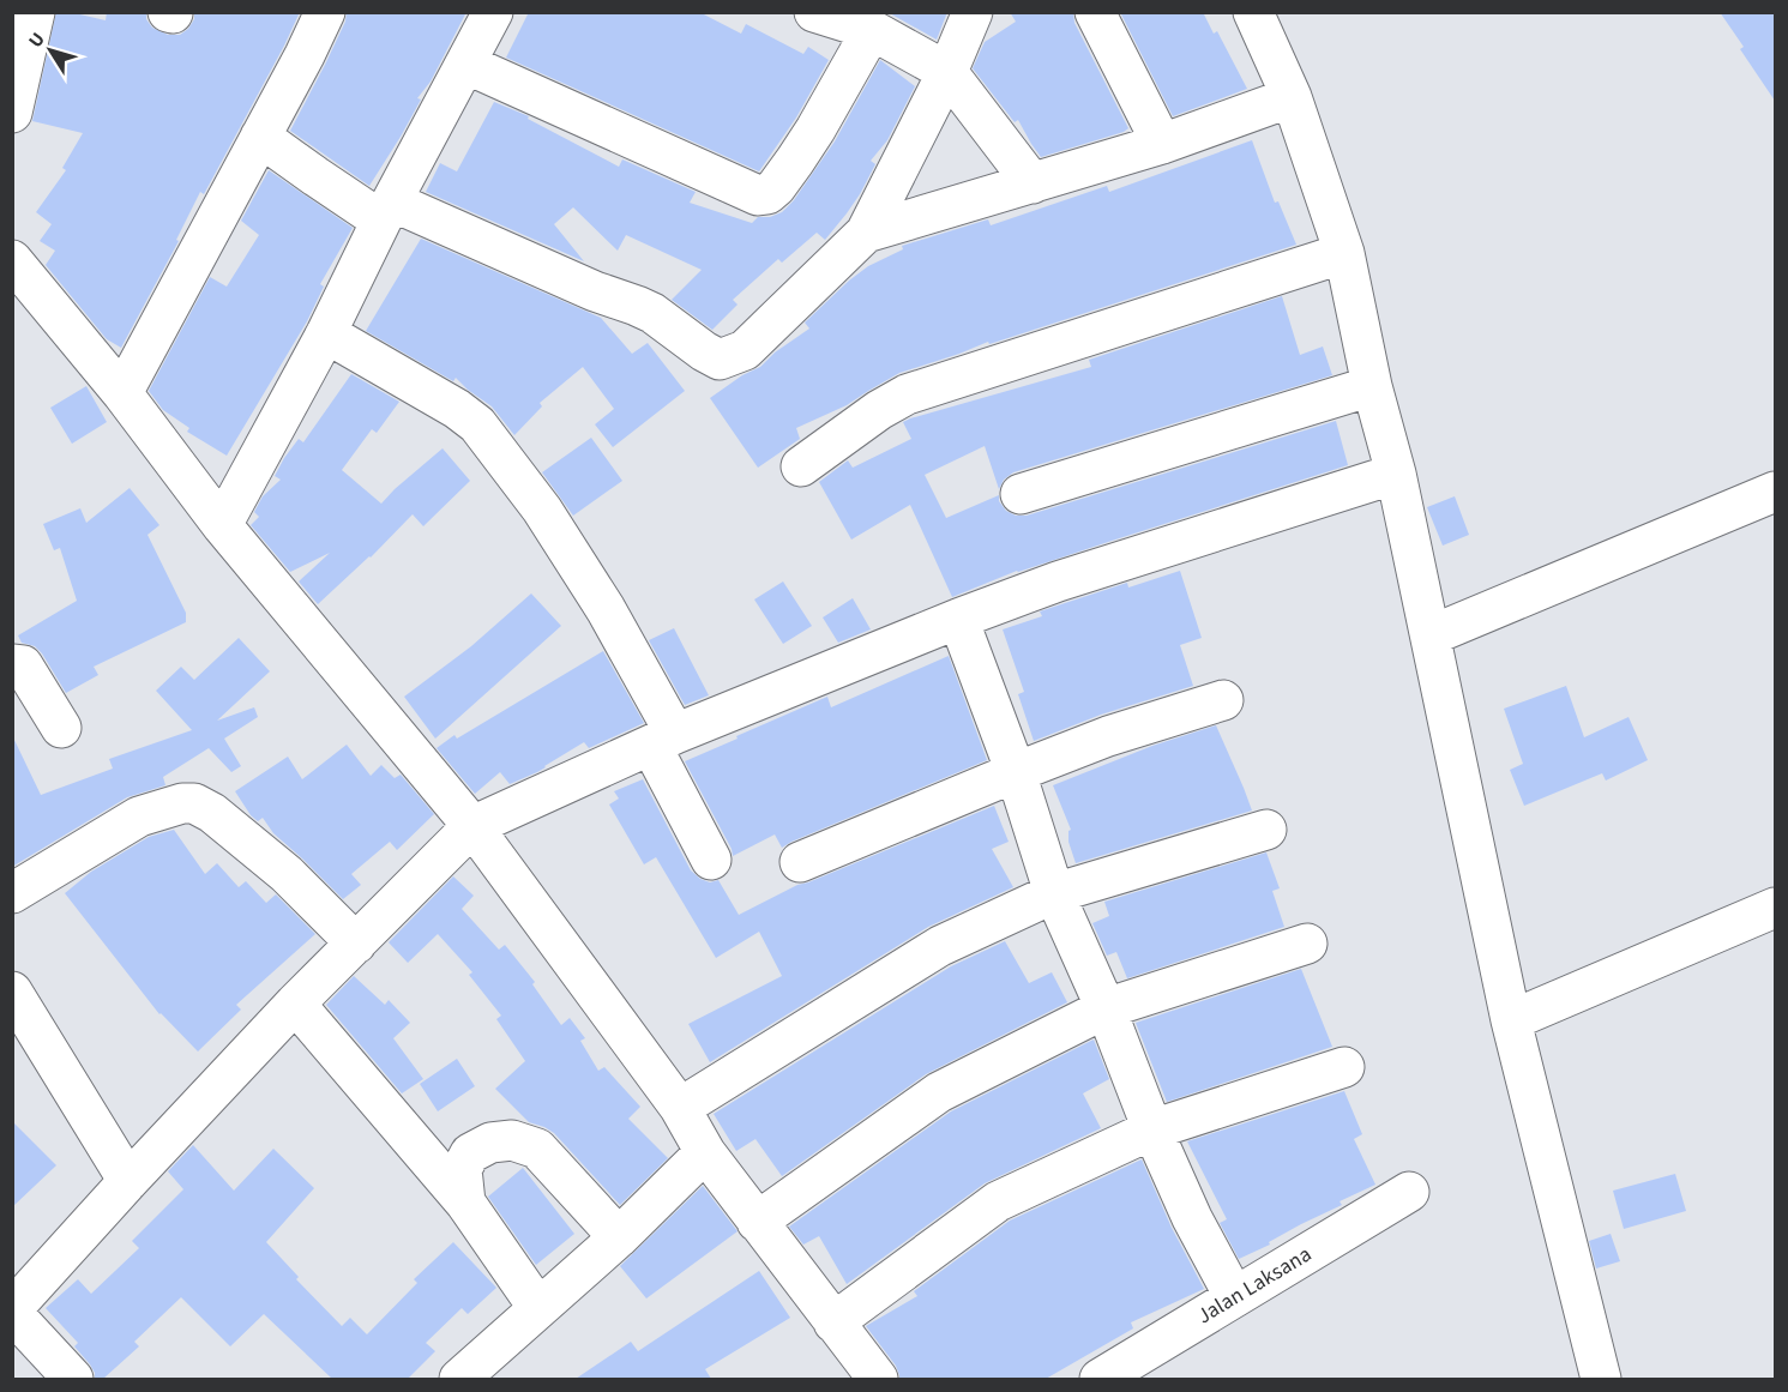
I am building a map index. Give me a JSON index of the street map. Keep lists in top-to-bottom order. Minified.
{"streets":{"street":["Jalan Laksana"]},"north":"top left"}
